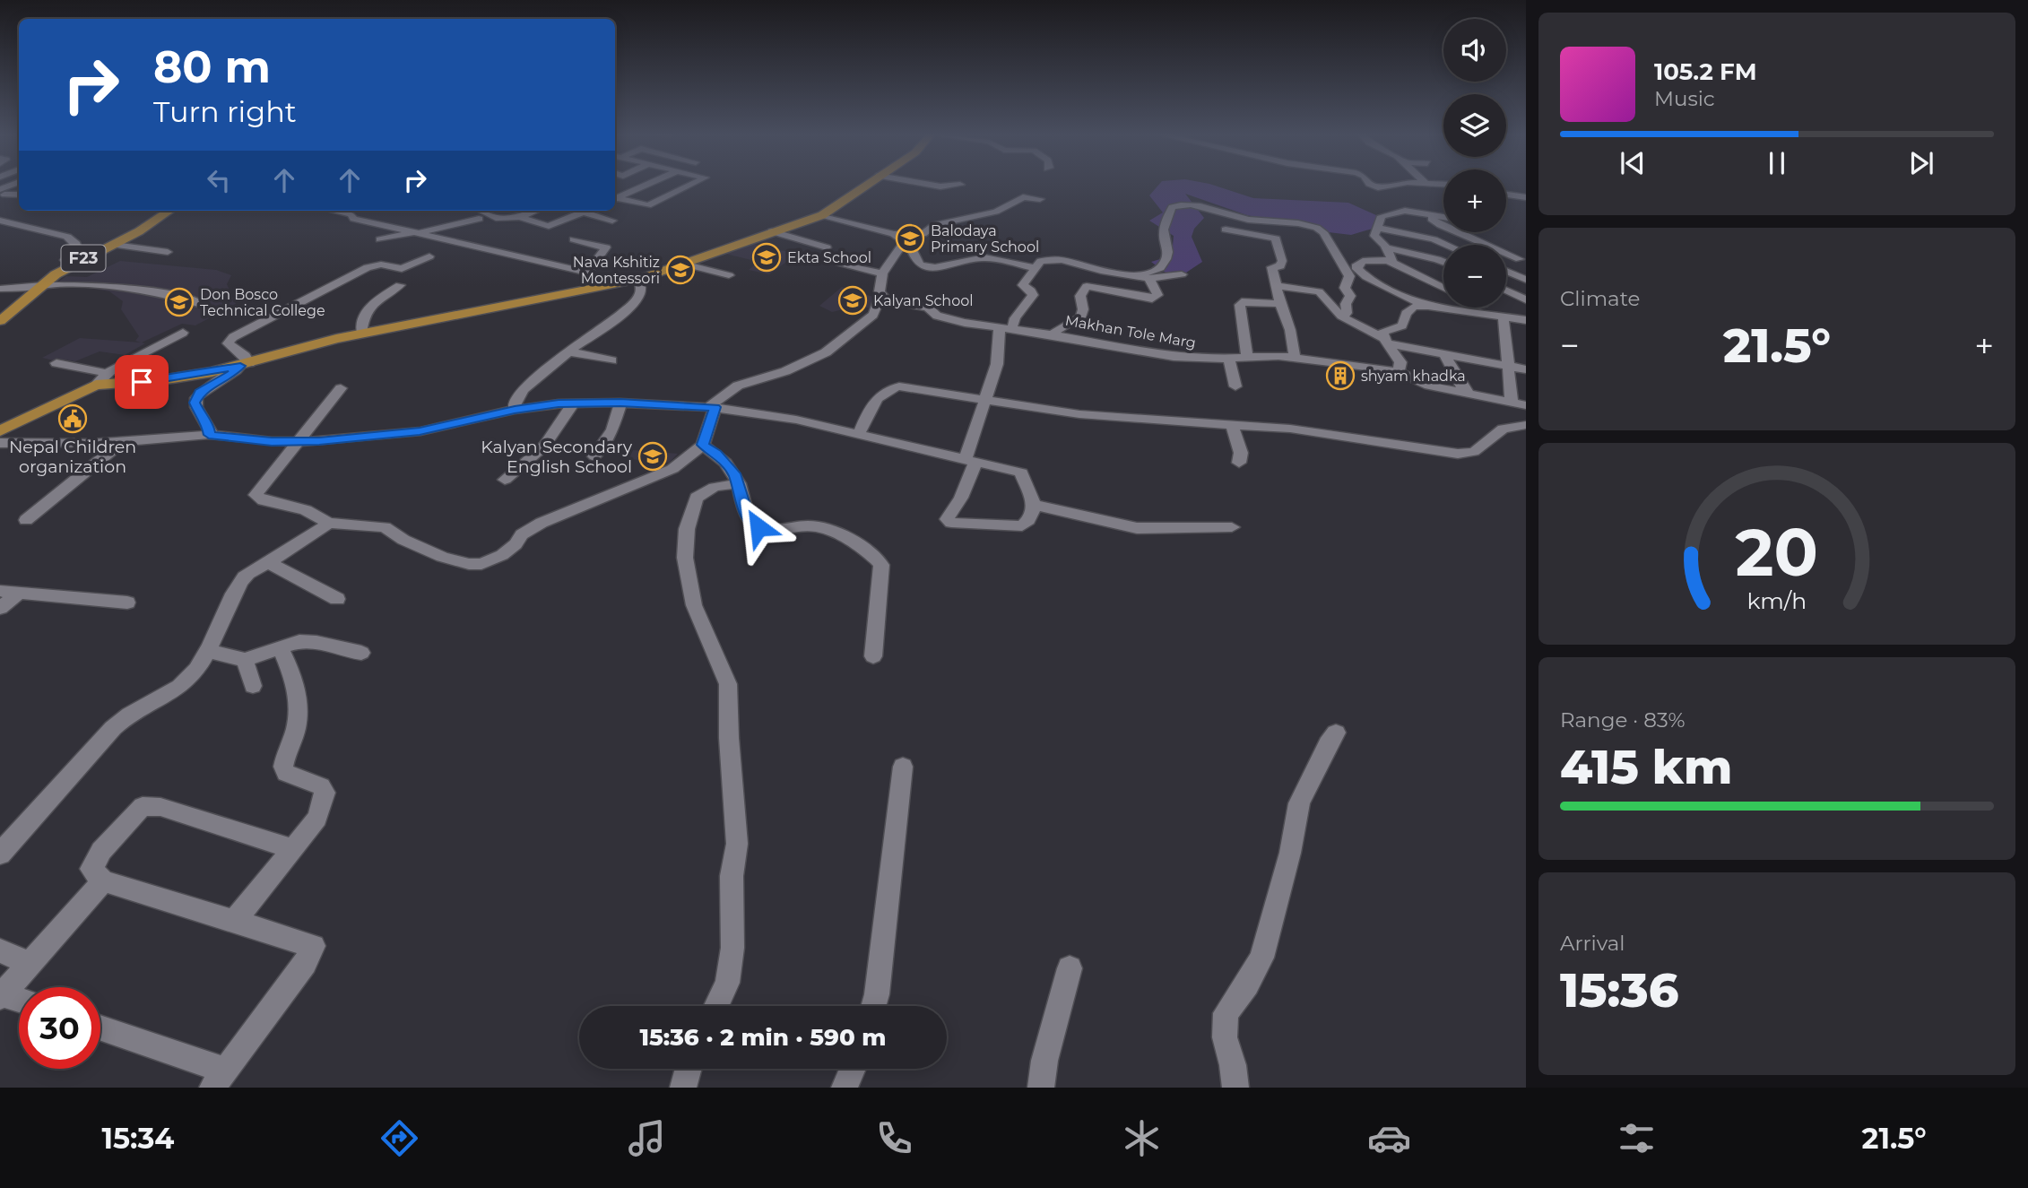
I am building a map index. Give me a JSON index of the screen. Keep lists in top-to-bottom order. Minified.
{"streets":{"main road":["F23"],"street":["Makhan Tole Marg"]},"places":{"school or university":["Balodaya Primary School","Ekta School","Nava Kshitiz Montessori","Kalyan School","Don Bosco Technical College","Kalyan Secondary English School"],"building":["shyam khadka"],"public building":["Nepal Children organization"]},"page":{"map_buttons":["+","−"],"turn":["80 m","Turn right"],"song":["105.2 FM","Music"],"tile":["Climate",["Range · 83%","415 km"],["Arrival","15:36"]],"heat":["−","21.5°","+"],"limit":"30","trip":"15:36 · 2 min · 590 m","tabs":["15:34","21.5°"],"gauge":["20","km/h"]}}
